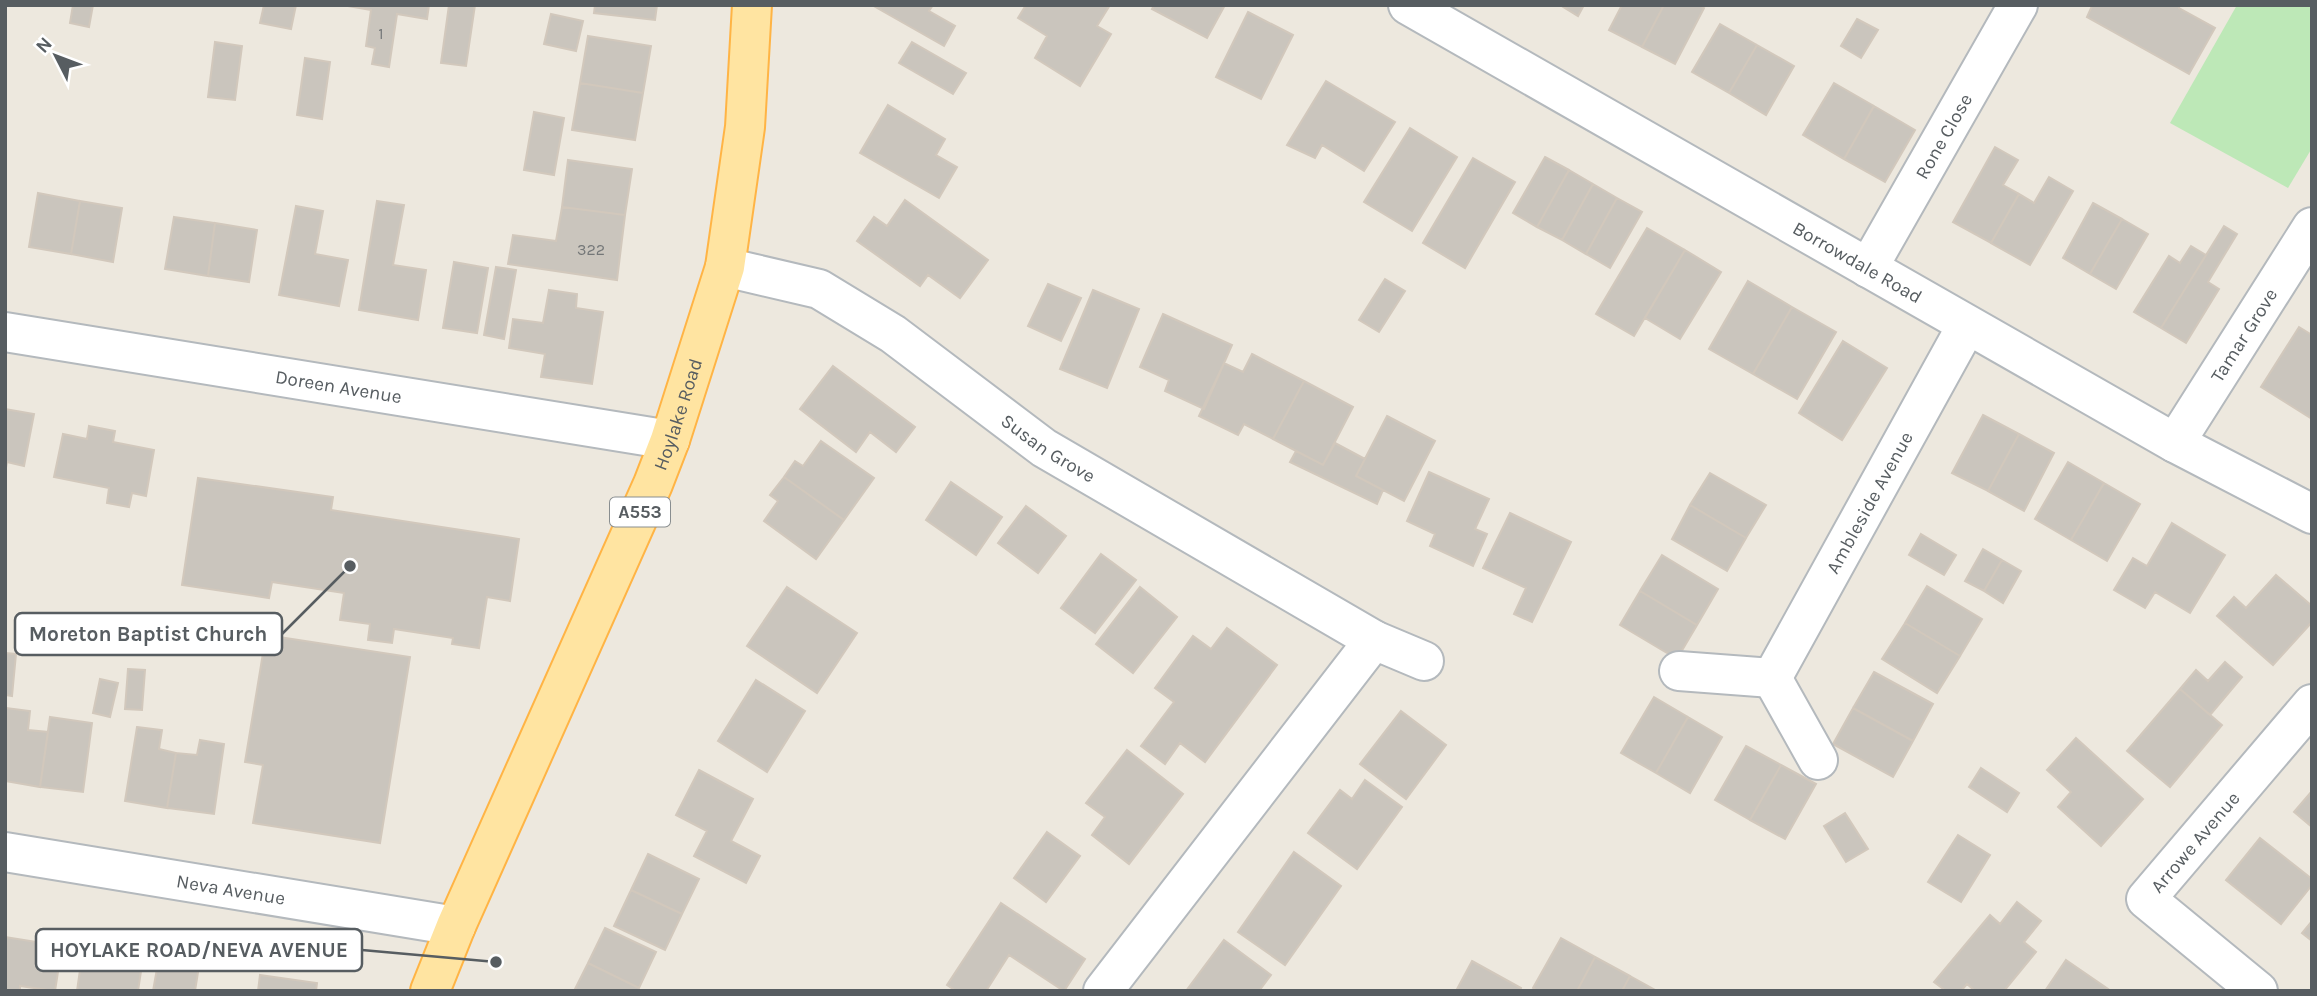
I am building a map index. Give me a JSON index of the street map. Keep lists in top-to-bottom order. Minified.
{"streets":{"main road":["Hoylake Road","A553"],"street":["Rone Close","Borrowdale Road","Tamar Grove","Doreen Avenue","Susan Grove","Ambleside Avenue","Arrowe Avenue","Neva Avenue"]},"crossings":[["Rone Close","Borrowdale Road"],["Borrowdale Road","Tamar Grove"],["Borrowdale Road","Ambleside Avenue"],["Doreen Avenue","Hoylake Road"],["Hoylake Road","Susan Grove"],["Hoylake Road","Neva Avenue"]],"places":["Moreton Baptist Church","HOYLAKE ROAD/NEVA AVENUE"],"house_numbers":["1","322"],"north":"top left"}
